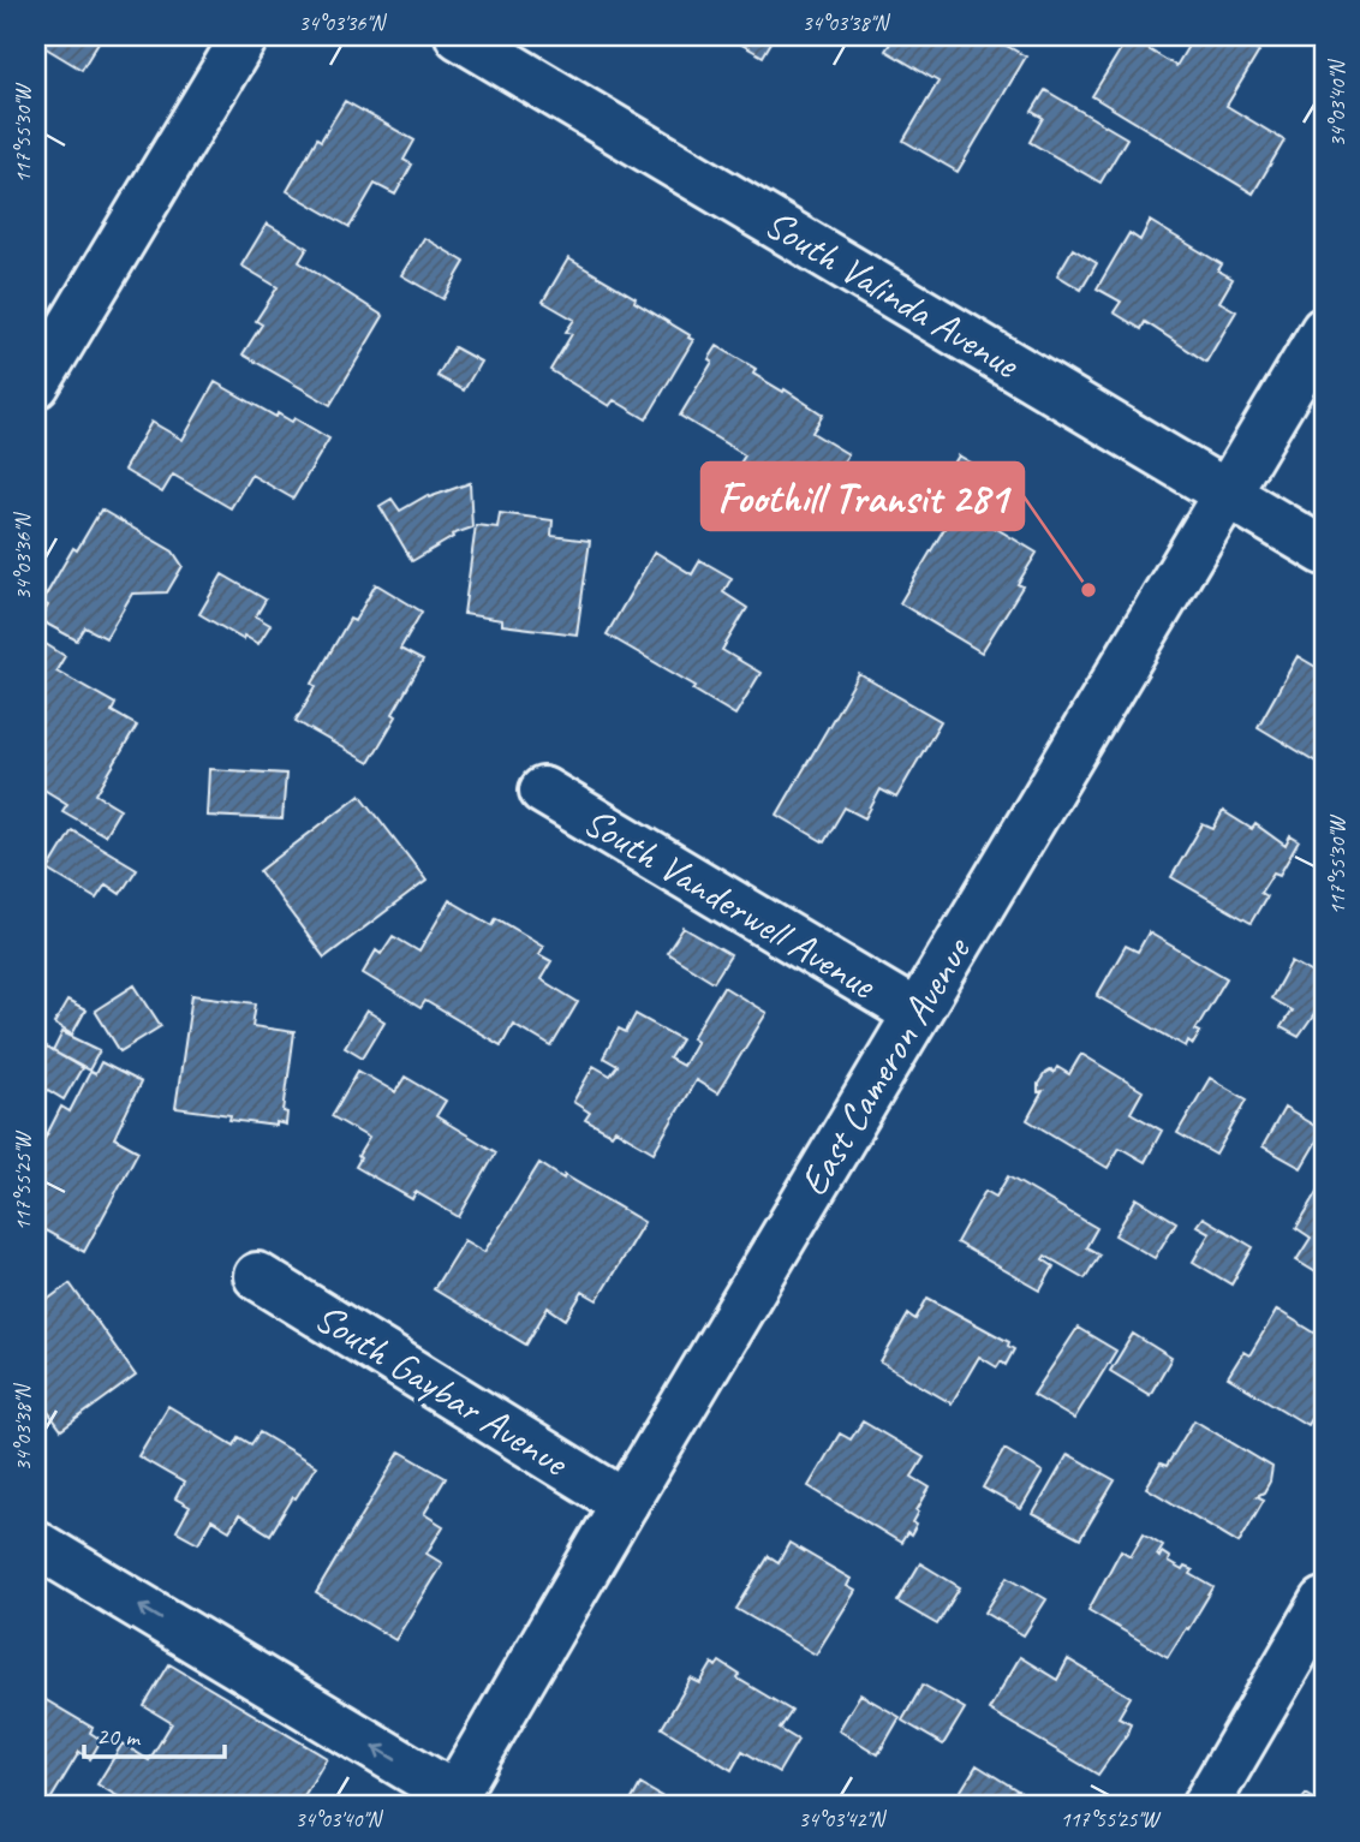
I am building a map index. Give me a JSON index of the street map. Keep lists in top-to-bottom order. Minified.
{"streets":{"main road":["South Valinda Avenue","South Vanderwell Avenue","East Cameron Avenue","South Gaybar Avenue"]},"crossings":[["South Valinda Avenue","East Cameron Avenue"],["South Vanderwell Avenue","East Cameron Avenue"],["East Cameron Avenue","South Gaybar Avenue"]],"places":["Foothill Transit 281"],"scale_bar":"20 m","coordinates":["34°03'36\"N","34°03'38\"N","34°03'40\"N","117°55'30\"W","117°55'25\"W","34°03'42\"N"]}
